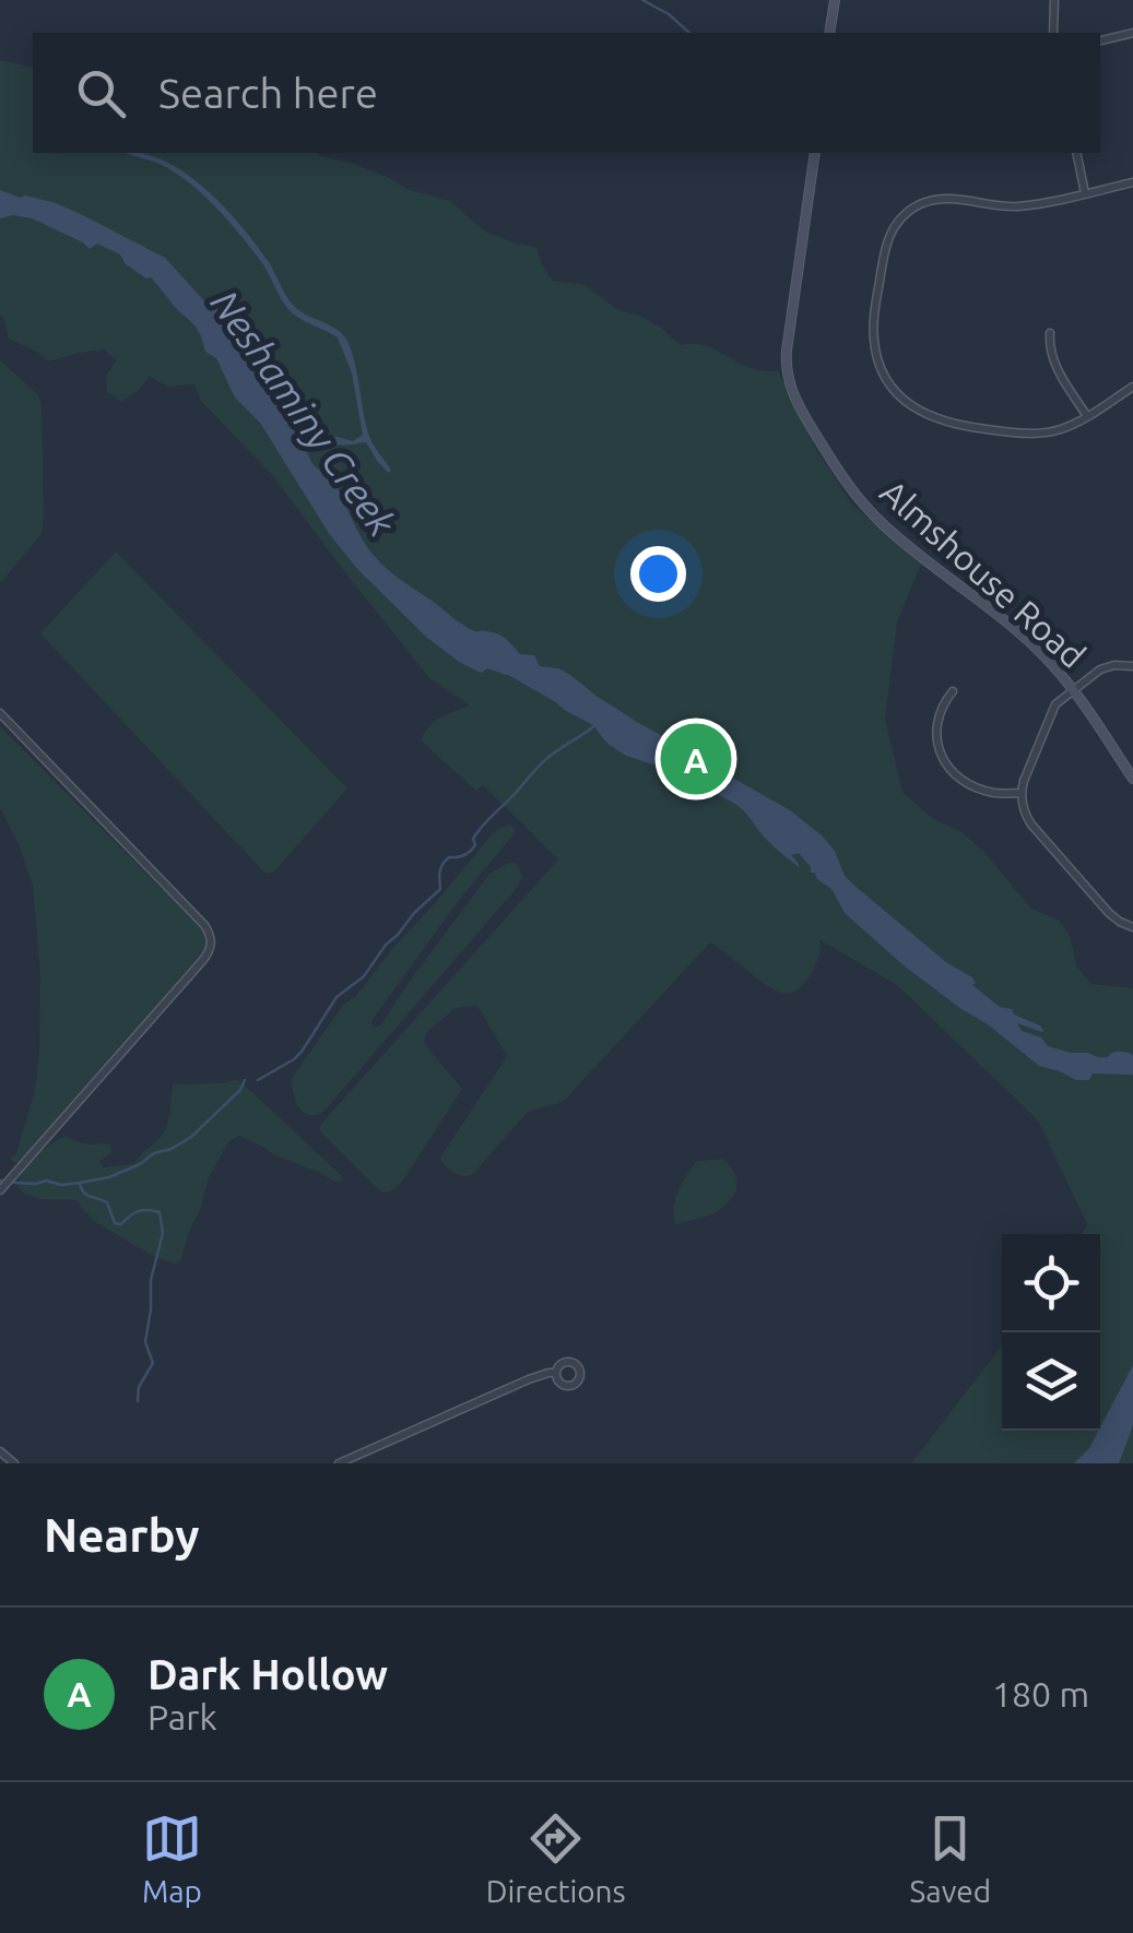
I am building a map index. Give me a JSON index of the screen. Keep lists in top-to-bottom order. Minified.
{"streets":{"main road":["Almshouse Road"]},"water":["Neshaminy Creek"],"page":{"search":"Search here","pins":"A","heading":"Nearby","list":[{"mark":"A","name":"Dark Hollow","note":"Park","value":"180 m"}],"nav":["Map","Directions","Saved"]}}
